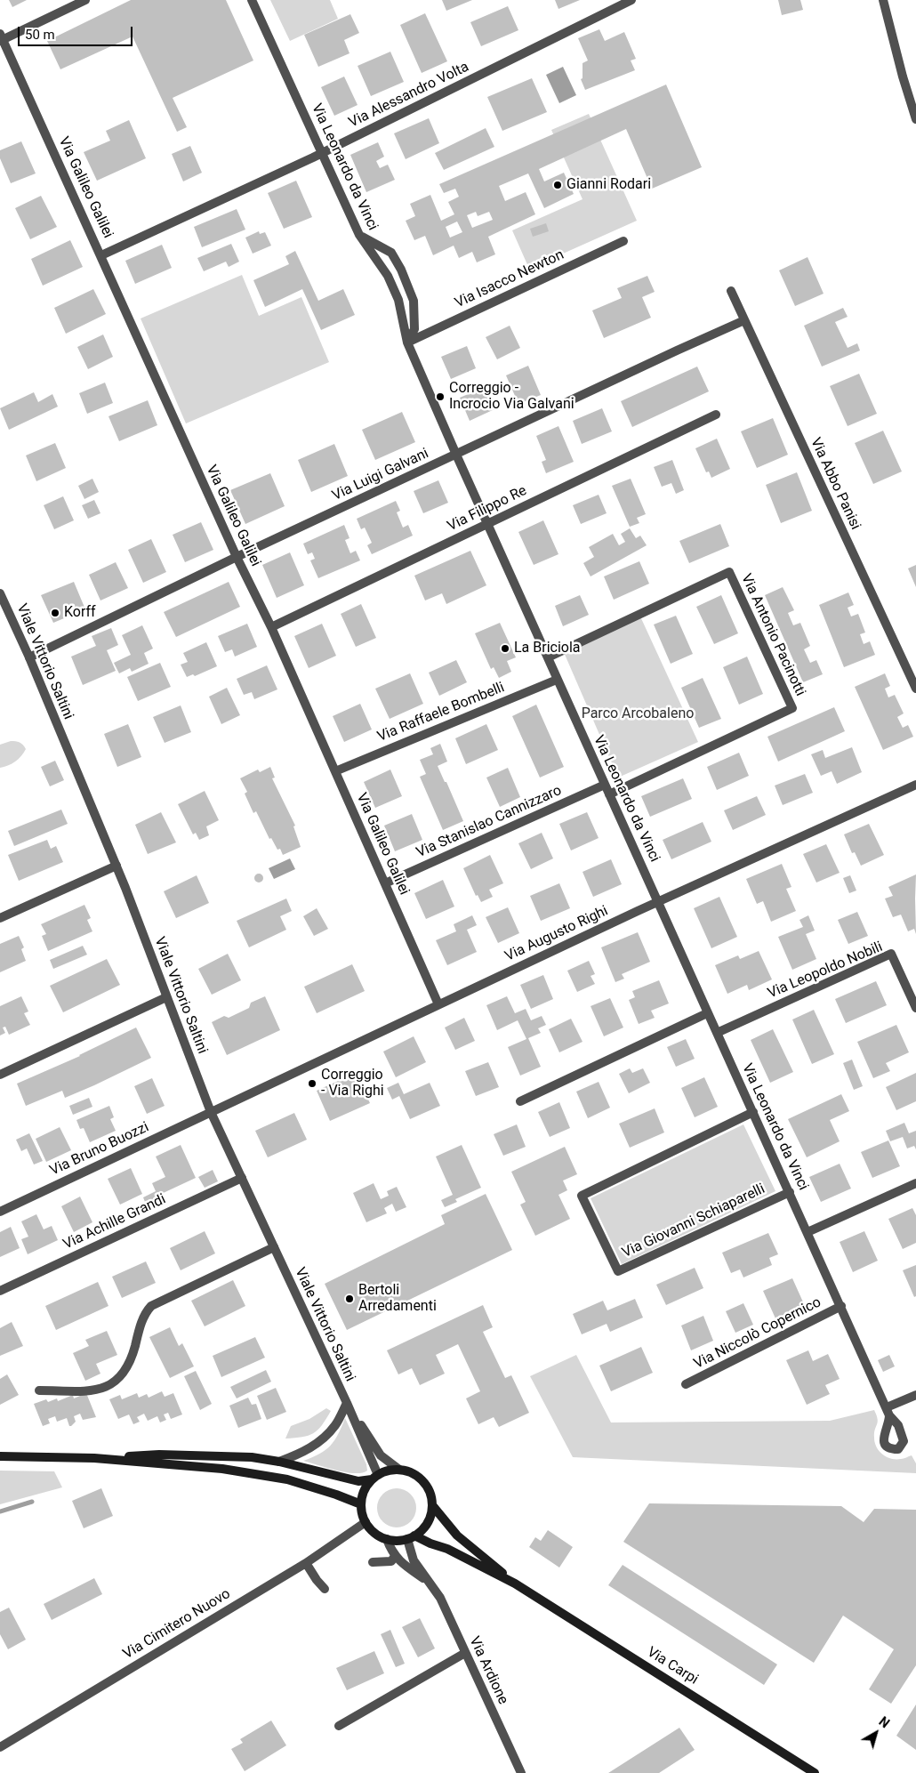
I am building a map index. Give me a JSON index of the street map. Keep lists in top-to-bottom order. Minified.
{"streets":{"main road":["Via Carpi"],"street":["Via Alessandro Volta","Via Leonardo da Vinci","Via Galileo Galilei","Via Isacco Newton","Via Luigi Galvani","Via Abbo Panisi","Via Filippo Re","Via Antonio Pacinotti","Viale Vittorio Saltini","Via Raffaele Bombelli","Via Stanislao Cannizzaro","Via Augusto Righi","Via Leopoldo Nobili","Via Bruno Buozzi","Via Giovanni Schiaparelli","Via Achille Grandi","Via Niccolò Copernico","Via Cimitero Nuovo","Via Ardione"]},"crossings":[["Via Alessandro Volta","Via Leonardo da Vinci"],["Via Alessandro Volta","Via Galileo Galilei"],["Via Leonardo da Vinci","Via Isacco Newton"],["Via Leonardo da Vinci","Via Luigi Galvani"],["Via Leonardo da Vinci","Via Filippo Re"],["Via Leonardo da Vinci","Via Antonio Pacinotti"],["Via Leonardo da Vinci","Via Raffaele Bombelli"],["Via Leonardo da Vinci","Via Stanislao Cannizzaro"],["Via Leonardo da Vinci","Via Augusto Righi"],["Via Leonardo da Vinci","Via Leopoldo Nobili"],["Via Leonardo da Vinci","Via Giovanni Schiaparelli"],["Via Leonardo da Vinci","Via Niccolò Copernico"],["Via Galileo Galilei","Via Luigi Galvani"],["Via Galileo Galilei","Via Filippo Re"],["Via Galileo Galilei","Via Raffaele Bombelli"],["Via Galileo Galilei","Via Stanislao Cannizzaro"],["Via Galileo Galilei","Via Augusto Righi"],["Via Luigi Galvani","Via Abbo Panisi"],["Via Luigi Galvani","Viale Vittorio Saltini"],["Viale Vittorio Saltini","Via Augusto Righi"],["Viale Vittorio Saltini","Via Bruno Buozzi"],["Viale Vittorio Saltini","Via Achille Grandi"],["Viale Vittorio Saltini","Via Cimitero Nuovo"],["Viale Vittorio Saltini","Via Carpi"],["Viale Vittorio Saltini","Via Ardione"],["Via Augusto Righi","Via Bruno Buozzi"],["Via Cimitero Nuovo","Via Carpi"],["Via Cimitero Nuovo","Via Ardione"],["Via Carpi","Via Ardione"]],"parks":["Parco Arcobaleno"],"places":["Gianni Rodari","Correggio - Incrocio Via Galvani","Korff","La Briciola","Correggio - Via Righi","Bertoli Arredamenti"],"scale_bar":"50 m","north":"top right"}
